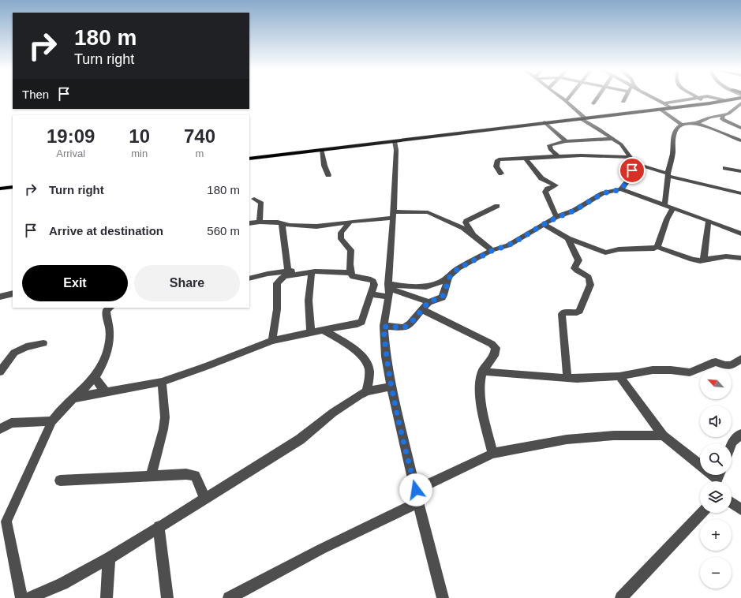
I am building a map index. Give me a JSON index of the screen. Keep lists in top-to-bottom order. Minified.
{"north":"top left","page":{"turn":["180 m","Turn right"],"then":"Then","eta":["19:09","Arrival","10","min","740","m"],"list":[{"name":"Turn right","value":"180 m"},{"name":"Arrive at destination","value":"560 m"}],"buttons":["Exit","Share"],"map_buttons":["+","−"]}}
